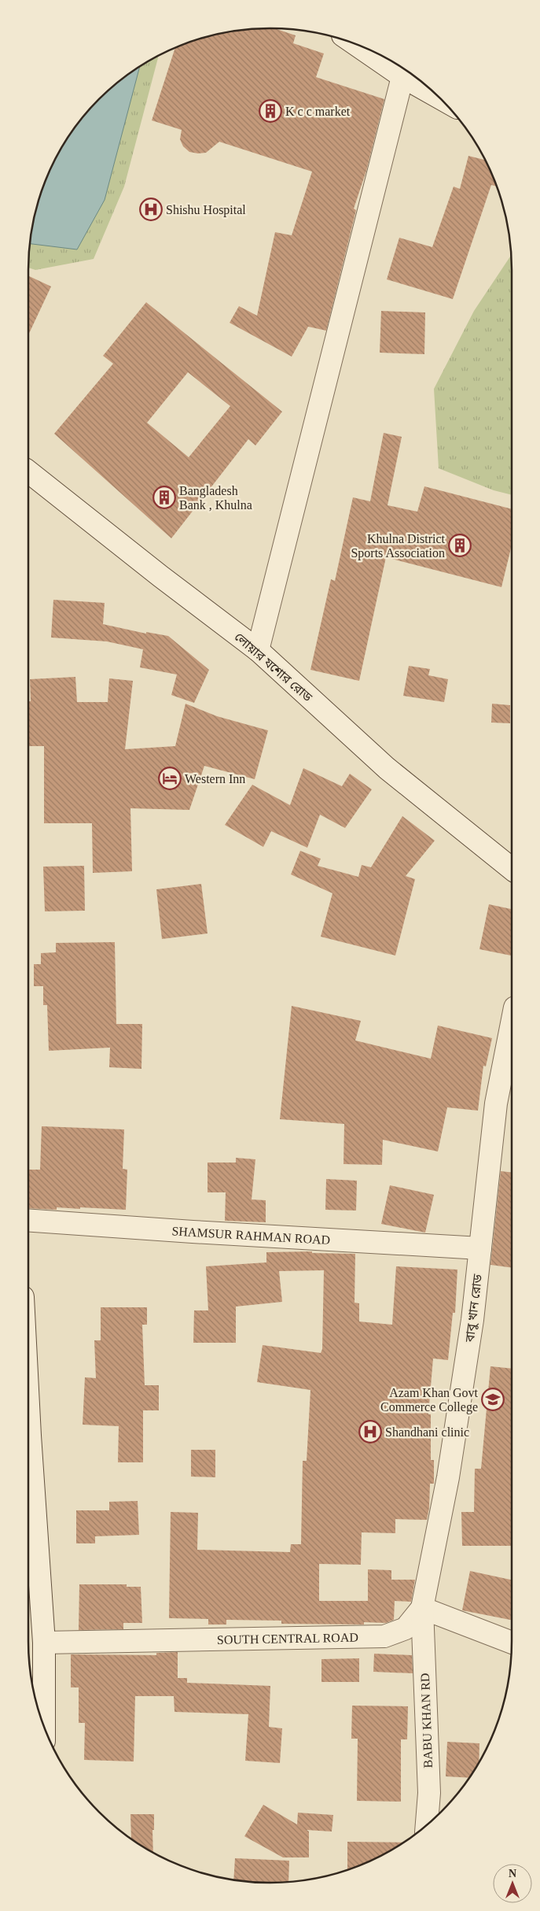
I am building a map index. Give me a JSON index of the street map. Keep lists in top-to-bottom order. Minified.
{"streets":{"street":["লোয়ার যশোর রোড","SHAMSUR RAHMAN ROAD","বাবু খান রোড","SOUTH CENTRAL ROAD","BABU KHAN RD"]},"crossings":[["SHAMSUR RAHMAN ROAD","বাবু খান রোড"],["বাবু খান রোড","SOUTH CENTRAL ROAD"],["বাবু খান রোড","BABU KHAN RD"],["SOUTH CENTRAL ROAD","BABU KHAN RD"]],"places":{"building":["K c c market","Bangladesh Bank , Khulna","Khulna District Sports Association"],"hospital":["Shishu Hospital","Shandhani clinic"],"hotel":["Western Inn"],"school or university":["Azam Khan Govt Commerce College"]},"north":"top"}
